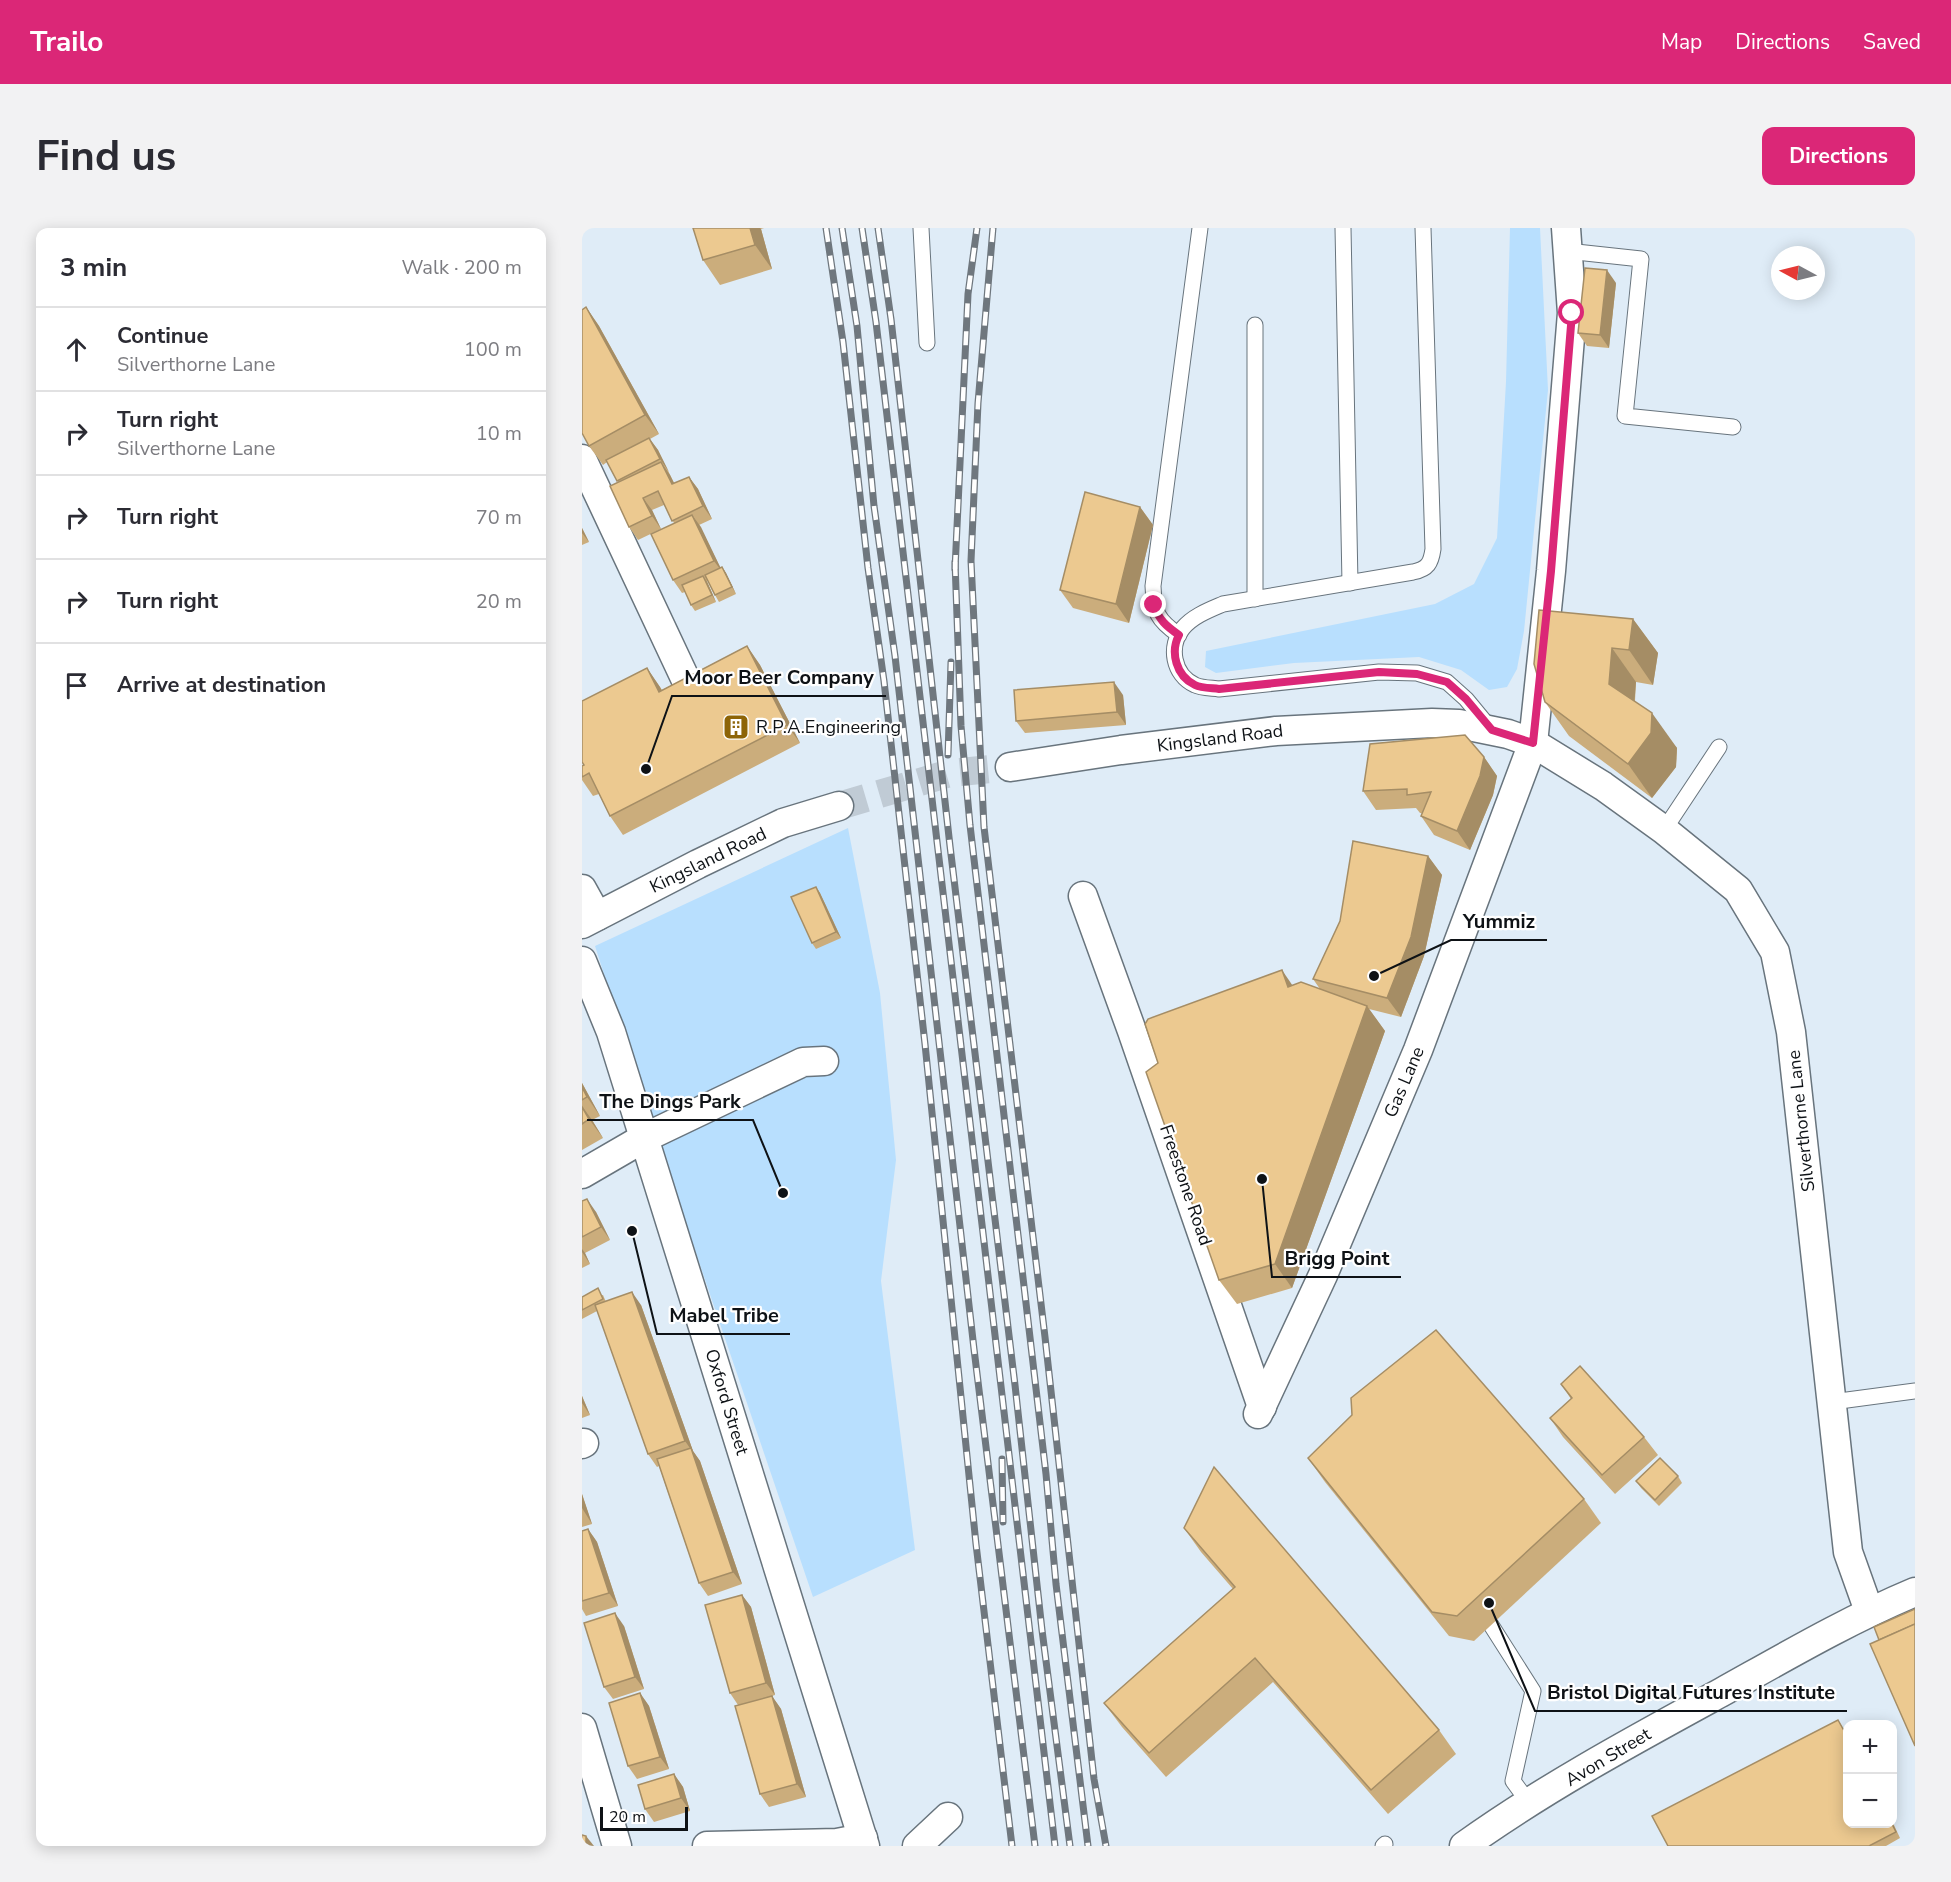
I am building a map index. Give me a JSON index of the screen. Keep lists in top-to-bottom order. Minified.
{"streets":{"street":["Kingsland Road","Gas Lane","Silverthorne Lane","Freestone Road","Oxford Street","Avon Street"]},"crossings":[["Kingsland Road","Silverthorne Lane"],["Gas Lane","Silverthorne Lane"],["Gas Lane","Freestone Road"],["Silverthorne Lane","Avon Street"]],"places":{"building":["R.P.A.Engineering"],"other":["Moor Beer Company","Yummiz","Brigg Point","The Dings Park","Mabel Tribe","Bristol Digital Futures Institute"]},"scale_bar":"20 m","north":"left","page":{"header":"Trailo","nav":["Map","Directions","Saved"],"buttons":"Directions","title":"Find us","heading":["3 min","Walk · 200 m"],"list":[["Continue","Silverthorne Lane","100 m"],["Turn right","Silverthorne Lane","10 m"],["Turn right","70 m"],["Turn right","20 m"],"Arrive at destination"],"map_buttons":["+","−"],"scale":"20 m"}}
